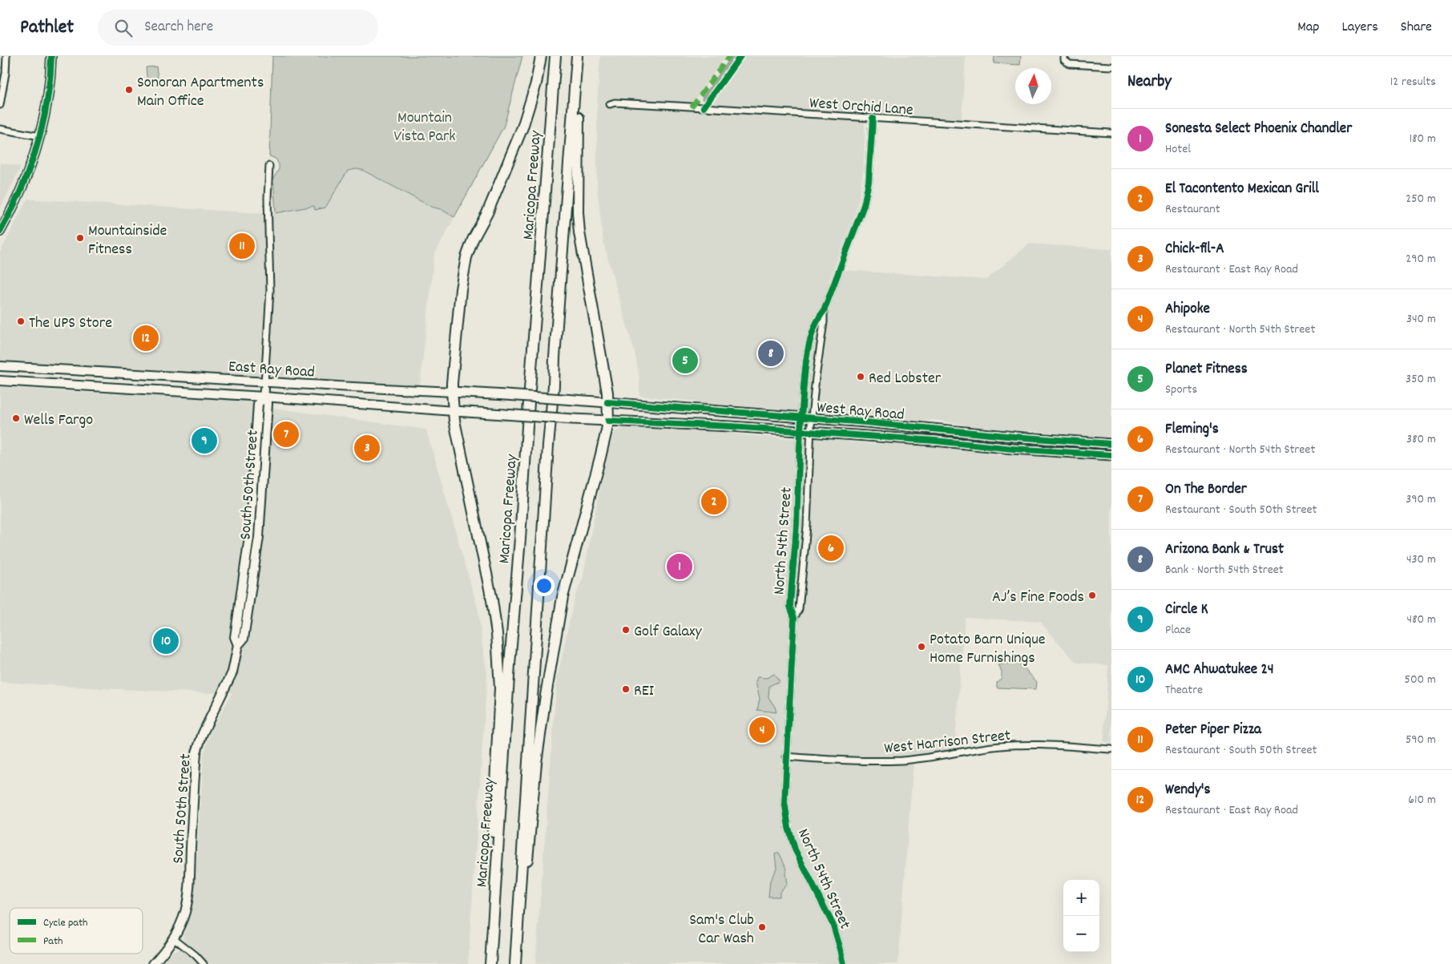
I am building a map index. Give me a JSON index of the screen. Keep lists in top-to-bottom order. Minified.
{"streets":{"highway":["Maricopa Freeway"],"main road":["East Ray Road","West Ray Road","South 50th Street"],"street":["West Orchid Lane","North 54th Street","West Harrison Street"]},"crossings":[["West Orchid Lane","North 54th Street"],["East Ray Road","West Ray Road"],["East Ray Road","South 50th Street"],["West Ray Road","North 54th Street"],["North 54th Street","West Harrison Street"]],"parks":["Mountain Vista Park"],"places":["Sonoran Apartments Main Office","Mountainside Fitness","The UPS Store","Red Lobster","Wells Fargo","AJ’s Fine Foods","Golf Galaxy","Potato Barn Unique Home Furnishings","REI","Sam's Club Car Wash"],"legend":["Cycle path","Path"],"north":"top","page":{"header":"Pathlet","search":"Search here","nav":["Map","Layers","Share"],"heading":["Nearby","12 results"],"list":[{"mark":"1","name":"Sonesta Select Phoenix Chandler","note":"Hotel","value":"180 m"},{"mark":"2","name":"El Tacontento Mexican Grill","note":"Restaurant","value":"250 m"},{"mark":"3","name":"Chick-fil-A","note":"Restaurant · East Ray Road","value":"290 m"},{"mark":"4","name":"Ahipoke","note":"Restaurant · North 54th Street","value":"340 m"},{"mark":"5","name":"Planet Fitness","note":"Sports","value":"350 m"},{"mark":"6","name":"Fleming's","note":"Restaurant · North 54th Street","value":"380 m"},{"mark":"7","name":"On The Border","note":"Restaurant · South 50th Street","value":"390 m"},{"mark":"8","name":"Arizona Bank & Trust","note":"Bank · North 54th Street","value":"430 m"},{"mark":"9","name":"Circle K","note":"Place","value":"480 m"},{"mark":"10","name":"AMC Ahwatukee 24","note":"Theatre","value":"500 m"},{"mark":"11","name":"Peter Piper Pizza","note":"Restaurant · South 50th Street","value":"590 m"},{"mark":"12","name":"Wendy's","note":"Restaurant · East Ray Road","value":"610 m"}],"pins":["11","12","8","5","7","9","3","2","6","1","10","4"],"map_buttons":["+","−"]}}
